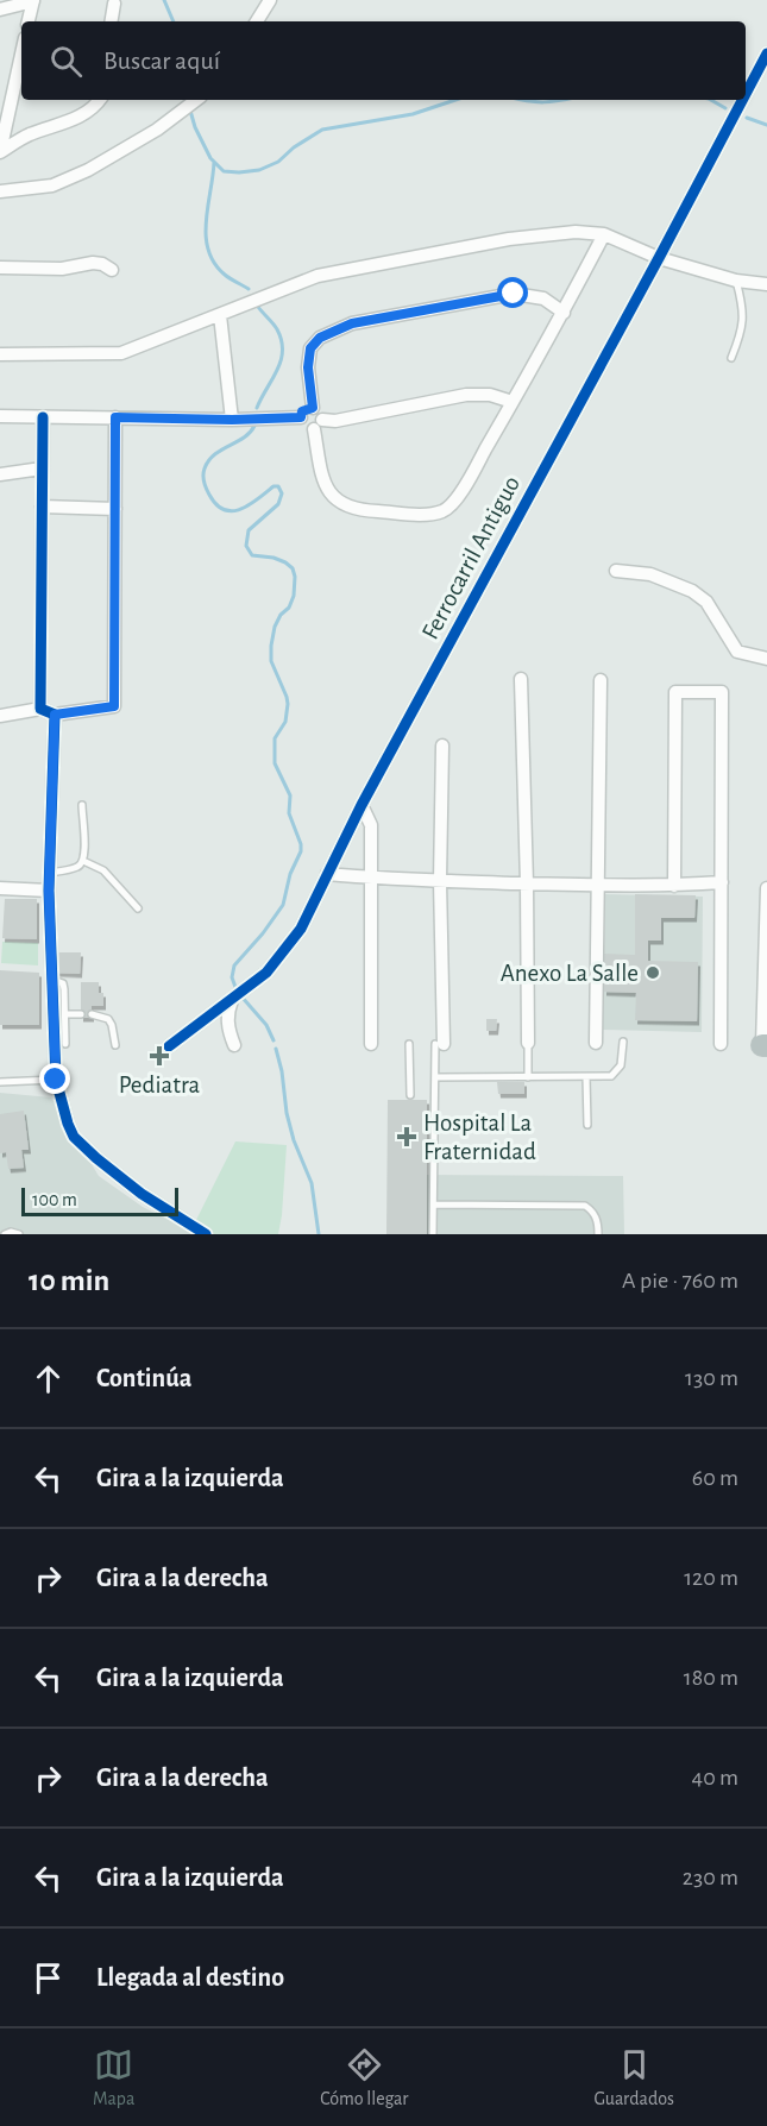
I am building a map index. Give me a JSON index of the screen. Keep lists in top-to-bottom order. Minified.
{"streets":{"street":["Ferrocarril Antiguo"]},"places":{"other":["Anexo La Salle"],"health":["Pediatra","Hospital La Fraternidad"]},"scale_bar":"100 m","page":{"search":"Buscar aquí","scale":"100 m","heading":["10 min","A pie · 760 m"],"list":[["Continúa","130 m"],["Gira a la izquierda","60 m"],["Gira a la derecha","120 m"],["Gira a la izquierda","180 m"],["Gira a la derecha","40 m"],["Gira a la izquierda","230 m"],"Llegada al destino"],"nav":["Mapa","Cómo llegar","Guardados"]}}
